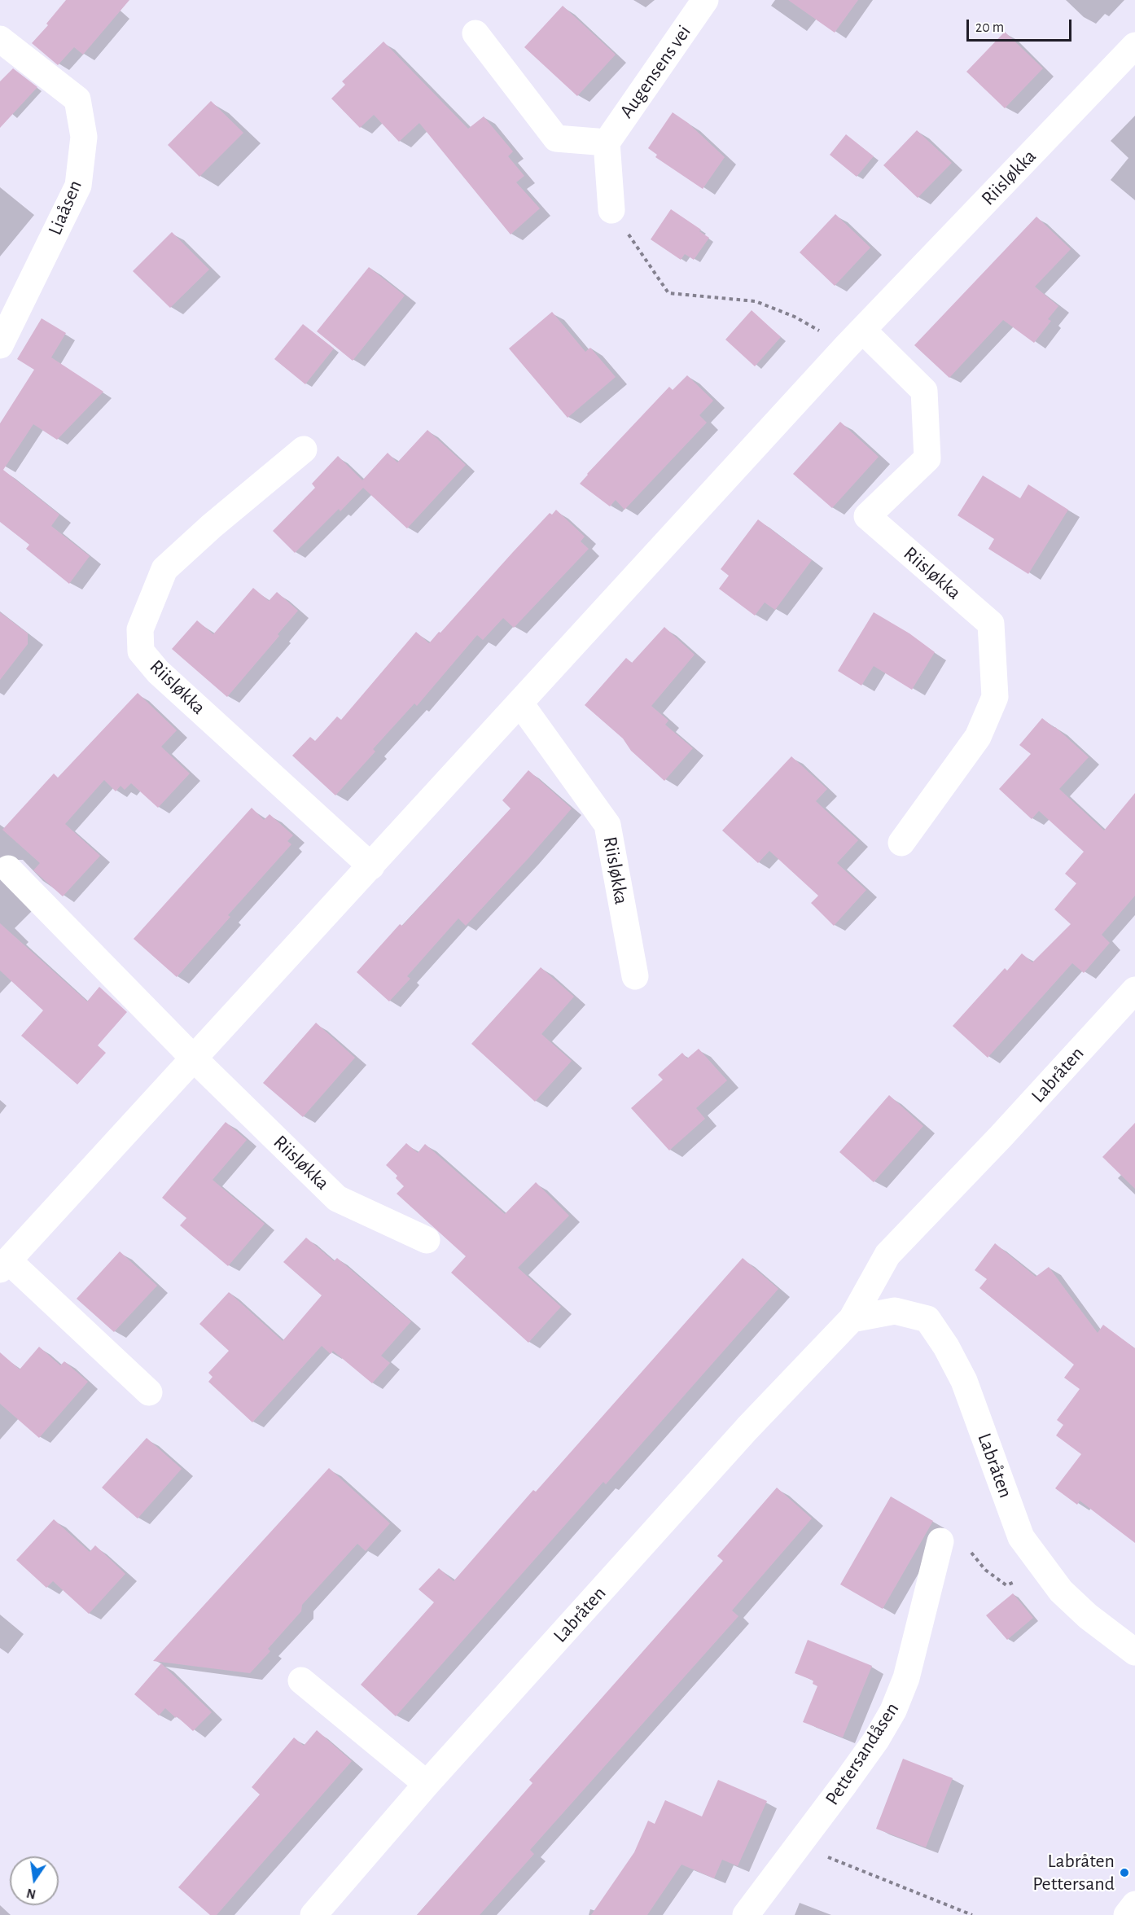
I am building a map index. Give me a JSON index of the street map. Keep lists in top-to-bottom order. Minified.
{"streets":{"street":["Augensens vei","Riisløkka","Liaåsen","Labråten","Pettersandåsen"]},"places":["Labråten Pettersand"],"scale_bar":"20 m","north":"bottom"}
